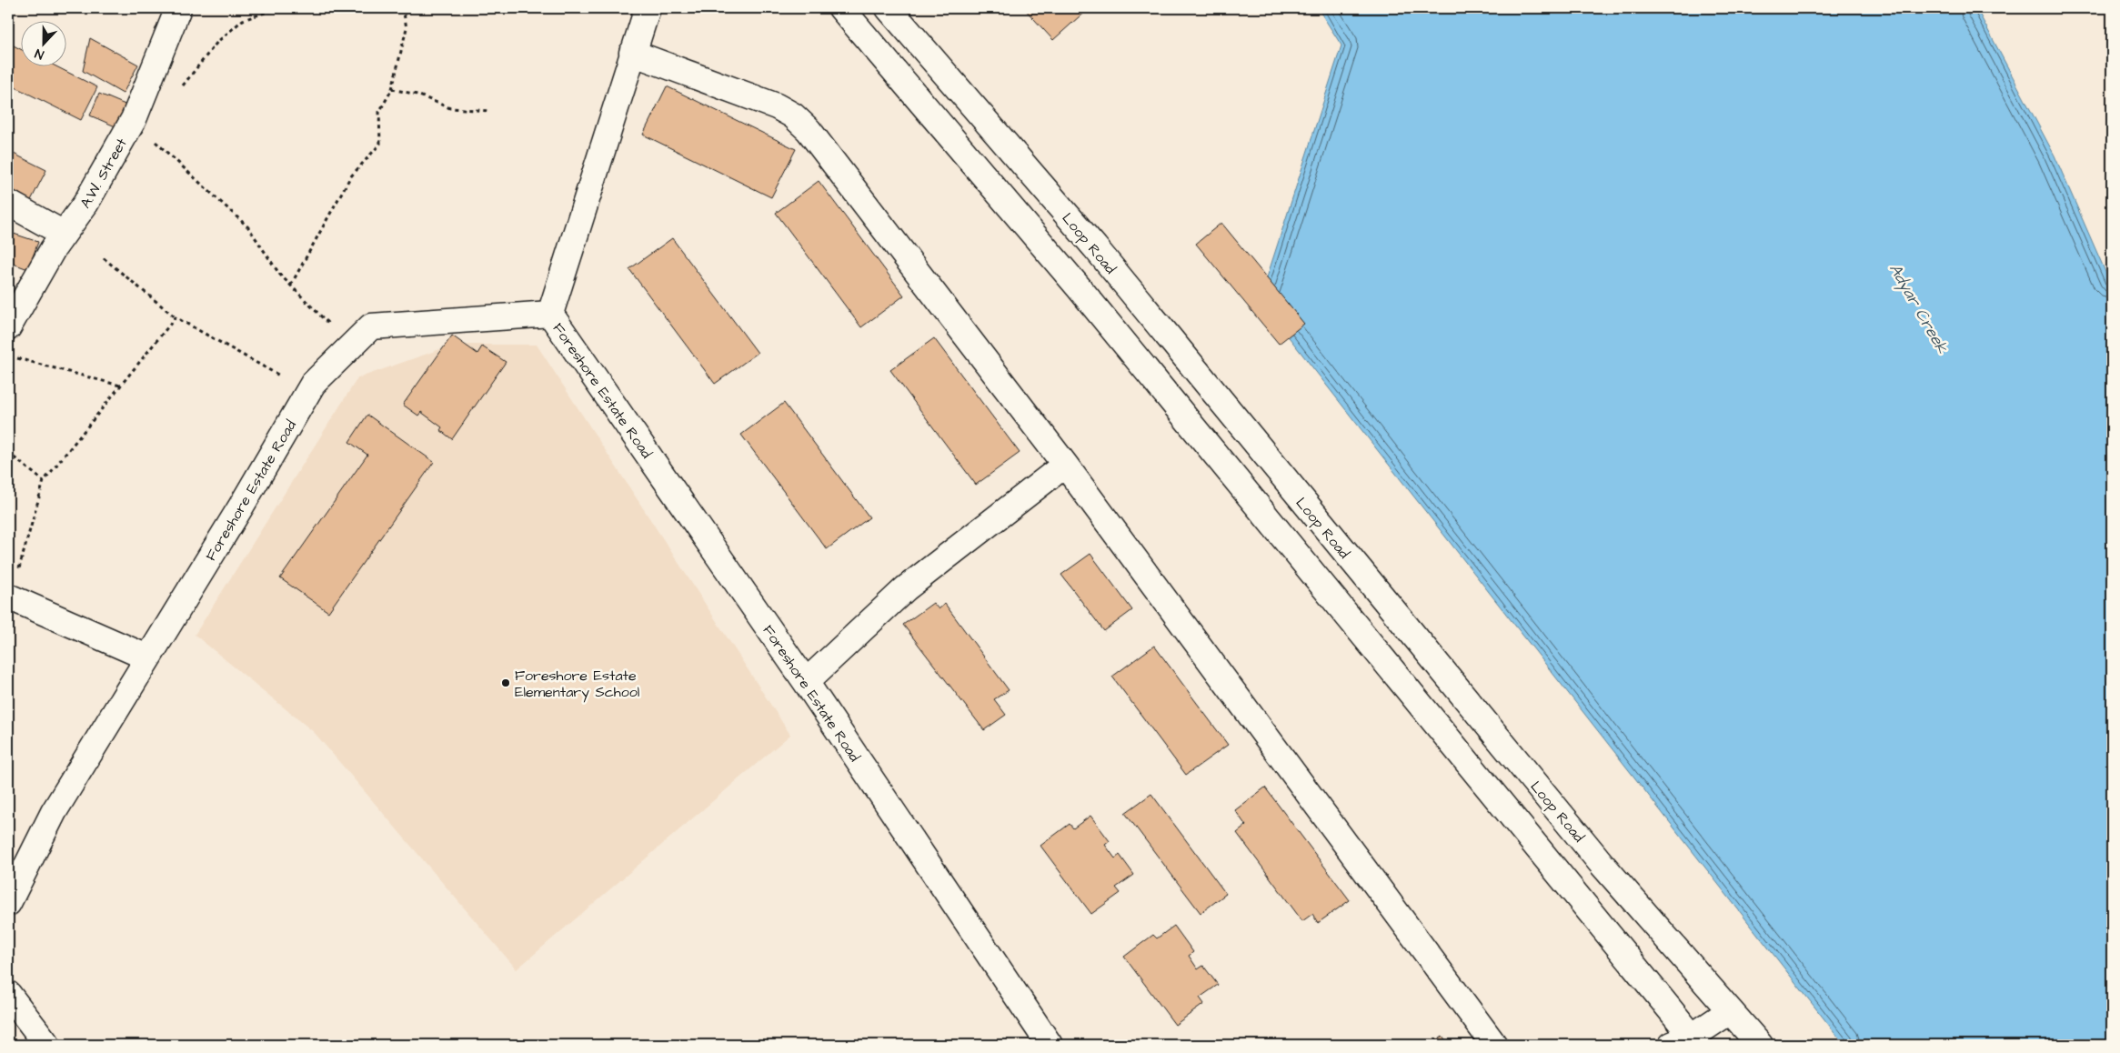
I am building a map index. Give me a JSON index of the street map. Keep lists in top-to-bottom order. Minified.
{"streets":{"street":["A.W. Street","Loop Road","Foreshore Estate Road"]},"water":["Adyar Creek"],"places":["Foreshore Estate Elementary School"],"north":"bottom"}
